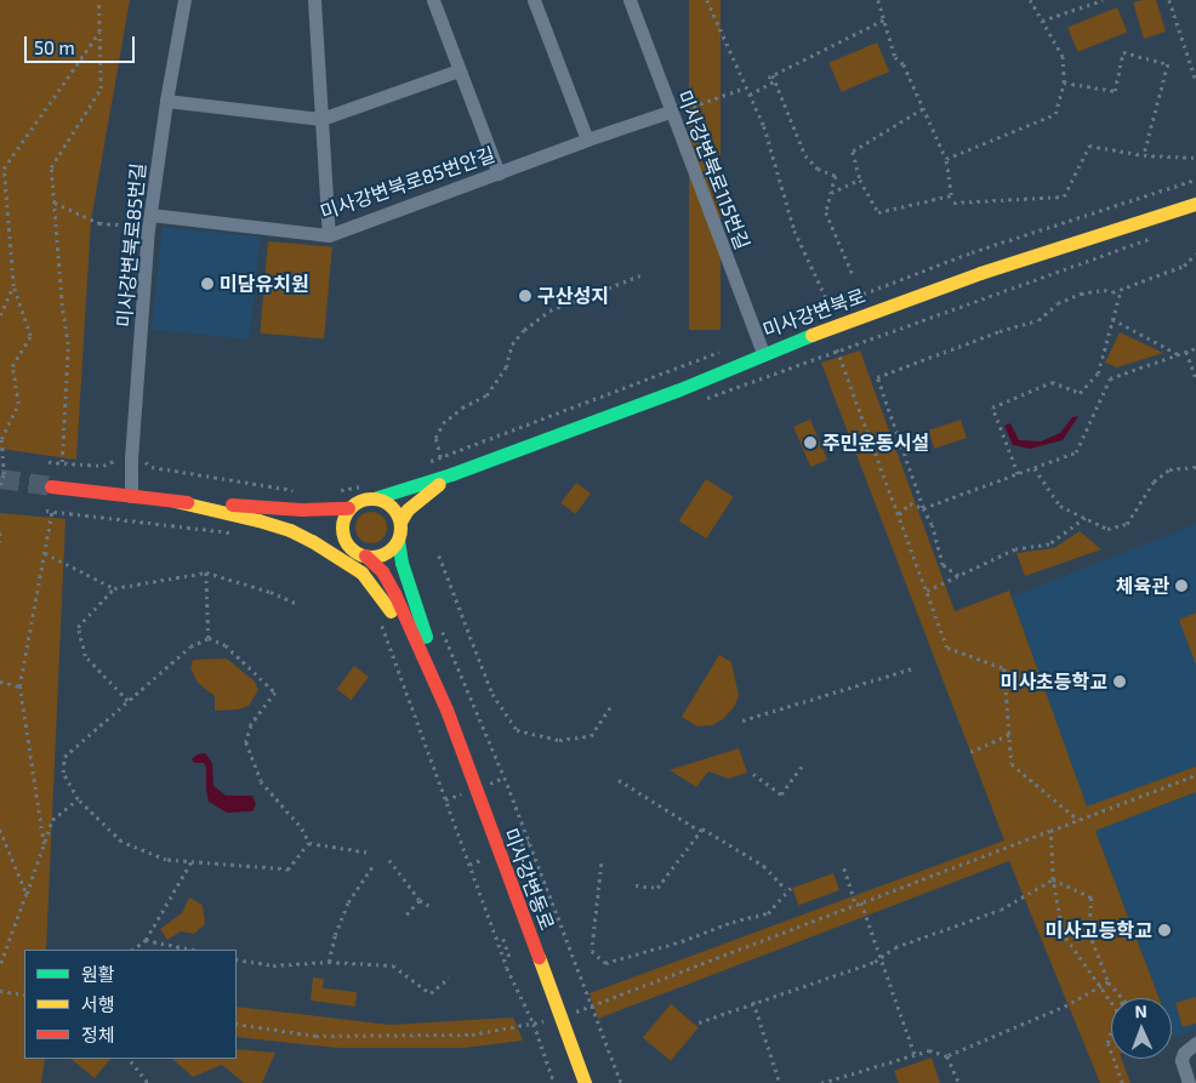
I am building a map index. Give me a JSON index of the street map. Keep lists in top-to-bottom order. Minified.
{"streets":{"main road":["미사강변북로","미사강변동로"],"street":["미사강변북로115번길","미사강변북로85번안길","미사강변북로85번길"]},"crossings":[["미사강변북로115번길","미사강변북로85번안길"],["미사강변북로115번길","미사강변북로"],["미사강변북로85번안길","미사강변북로85번길"]],"places":["미담유치원","구산성지","주민운동시설","체육관","미사초등학교","미사고등학교"],"legend":["원활","서행","정체"],"scale_bar":"50 m","north":"top"}
